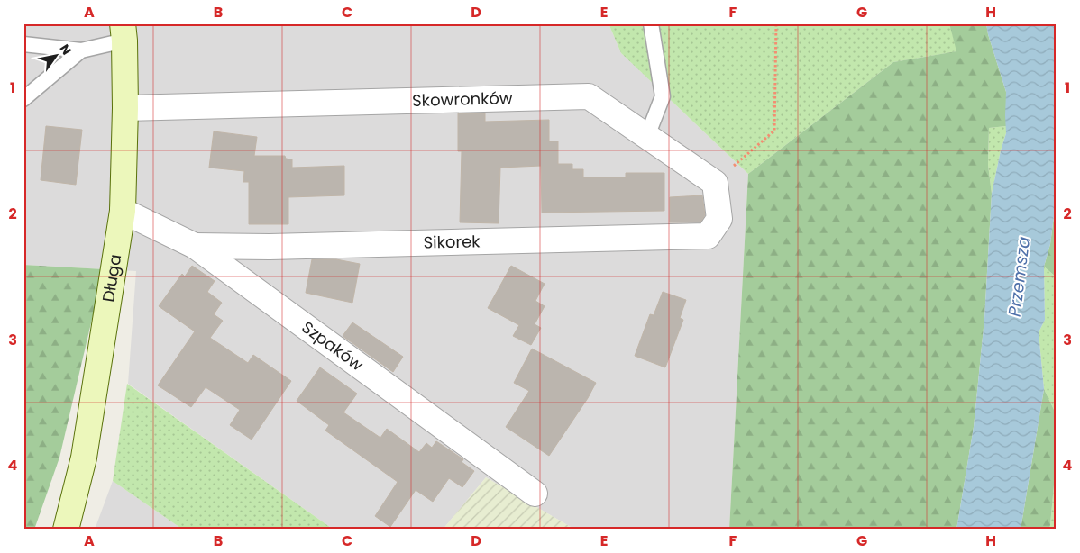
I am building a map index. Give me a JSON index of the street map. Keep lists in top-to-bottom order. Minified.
{"streets":{"street":["Skowronków","Sikorek","Długa","Szpaków"]},"crossings":[["Skowronków","Sikorek"],["Skowronków","Długa"],["Sikorek","Szpaków"],["Długa","Szpaków"]],"water":["Przemsza"],"north":"top right","grid":{"columns":["A","B","C","D","E","F","G","H"],"rows":["1","2","3","4"]}}
